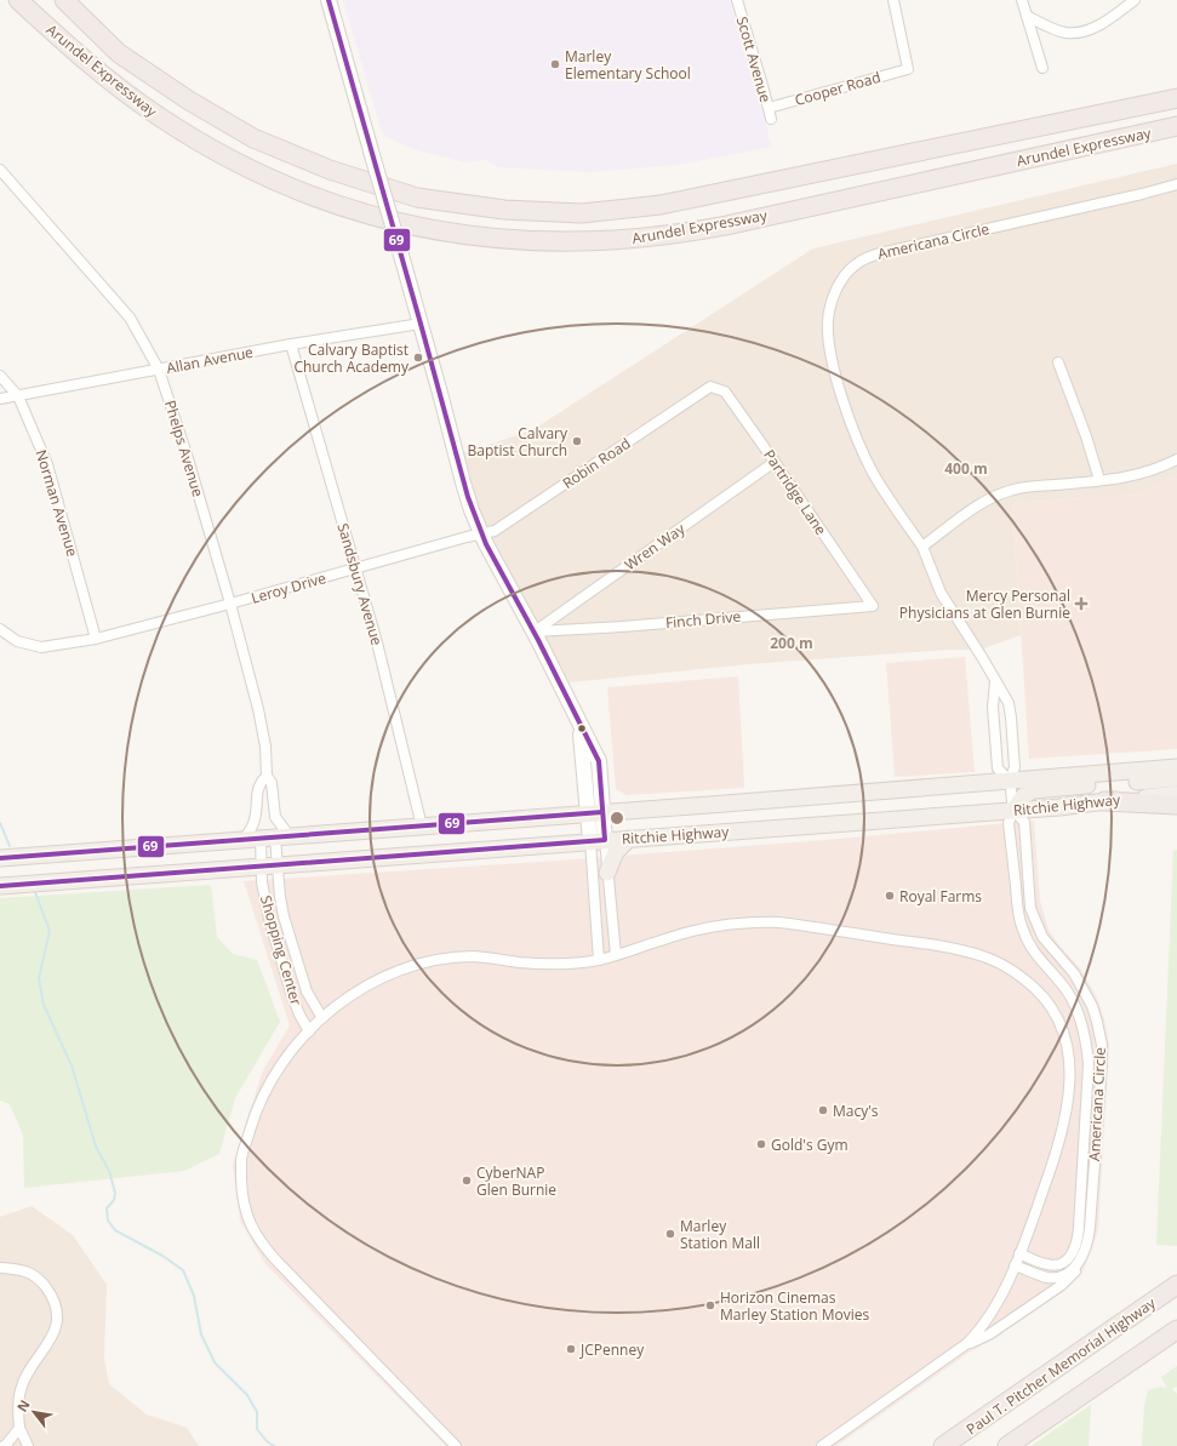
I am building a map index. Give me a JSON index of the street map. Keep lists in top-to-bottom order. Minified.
{"streets":{"highway":["Arundel Expressway","Paul T. Pitcher Memorial Highway"],"main road":["Ritchie Highway"],"street":["Scott Avenue","Cooper Road","Americana Circle","Allan Avenue","Phelps Avenue","Robin Road","Partridge Lane","Norman Avenue","Wren Way","Sandsbury Avenue","Leroy Drive","Finch Drive","Shopping Center"]},"crossings":[["Scott Avenue","Cooper Road"],["Americana Circle","Ritchie Highway"],["Allan Avenue","Phelps Avenue"],["Allan Avenue","Norman Avenue"],["Allan Avenue","Sandsbury Avenue"],["Phelps Avenue","Leroy Drive"],["Phelps Avenue","Ritchie Highway"],["Phelps Avenue","Shopping Center"],["Robin Road","Partridge Lane"],["Robin Road","Leroy Drive"],["Partridge Lane","Wren Way"],["Partridge Lane","Finch Drive"],["Norman Avenue","Leroy Drive"],["Wren Way","Finch Drive"],["Sandsbury Avenue","Leroy Drive"],["Sandsbury Avenue","Ritchie Highway"],["Ritchie Highway","Shopping Center"]],"places":{"other":["Marley Elementary School","Calvary Baptist Church Academy","Calvary Baptist Church","Royal Farms","Macy's","Gold's Gym","CyberNAP Glen Burnie","Marley Station Mall","Horizon Cinemas Marley Station Movies","JCPenney"],"health":["Mercy Personal Physicians at Glen Burnie"]},"lines":["transit line 69"],"north":"top left","rings":["400 m","200 m"]}
